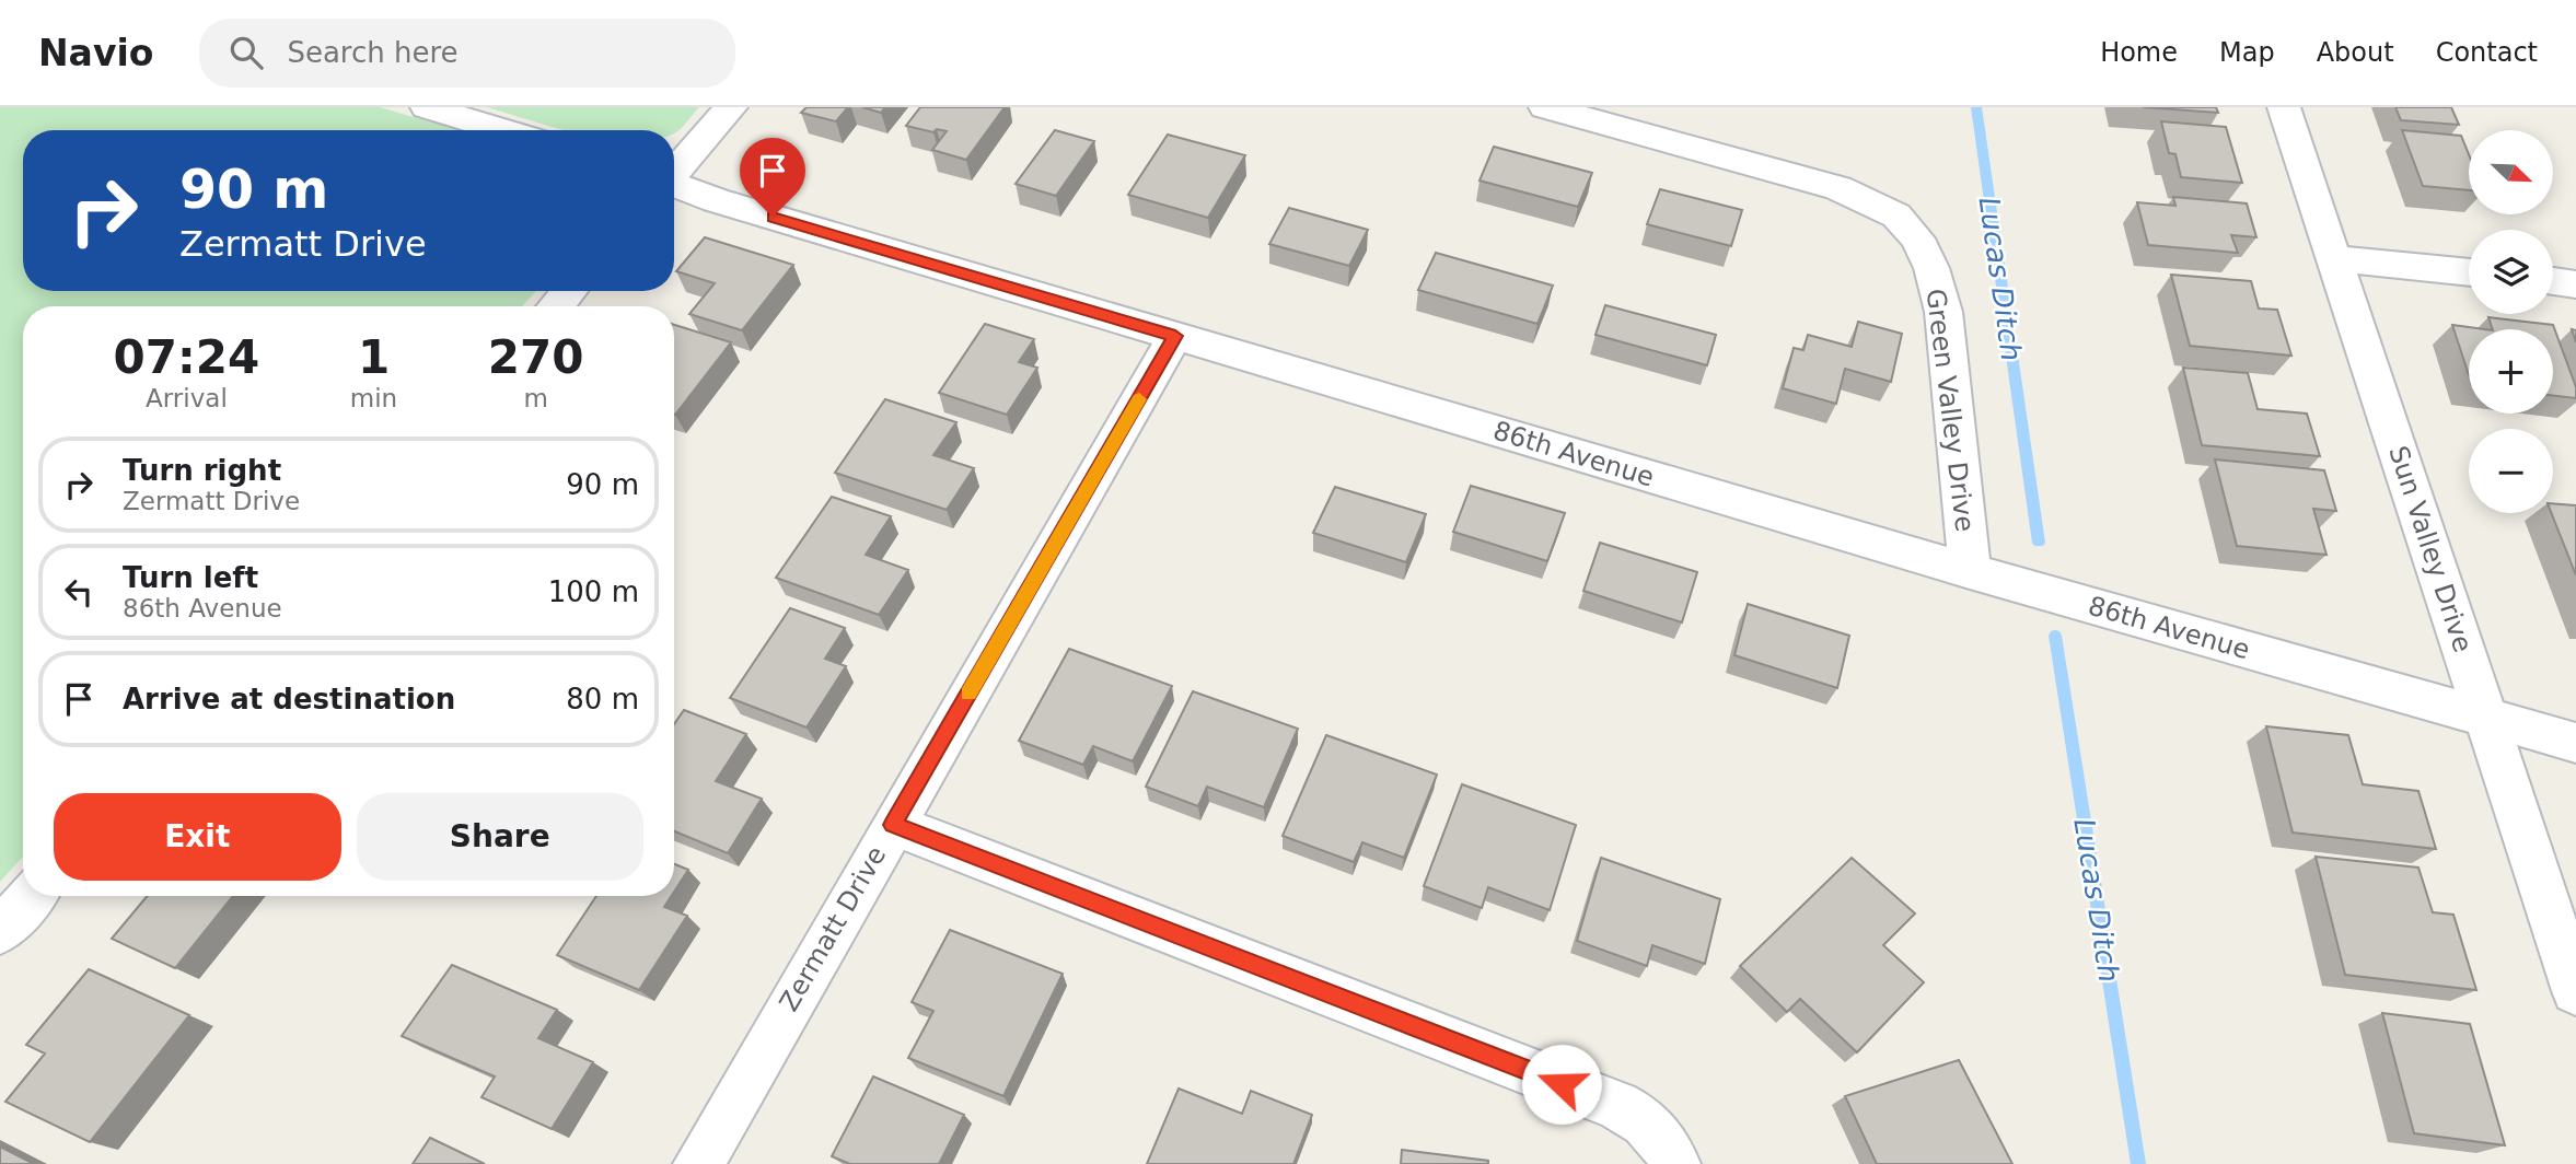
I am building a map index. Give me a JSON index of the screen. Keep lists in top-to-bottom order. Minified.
{"streets":{"street":["Green Valley Drive","86th Avenue","Sun Valley Drive","Zermatt Drive"]},"crossings":[["Green Valley Drive","86th Avenue"],["86th Avenue","Sun Valley Drive"],["86th Avenue","Zermatt Drive"]],"water":["Lucas Ditch"],"north":"bottom right","page":{"header":"Navio","search":"Search here","nav":["Home","Map","About","Contact"],"map_buttons":["+","−"],"turn":["90 m","Zermatt Drive"],"eta":["07:24","Arrival","1","min","270","m"],"list":[{"name":"Turn right","note":"Zermatt Drive","value":"90 m"},{"name":"Turn left","note":"86th Avenue","value":"100 m"},{"name":"Arrive at destination","value":"80 m"}],"buttons":["Exit","Share"]}}
